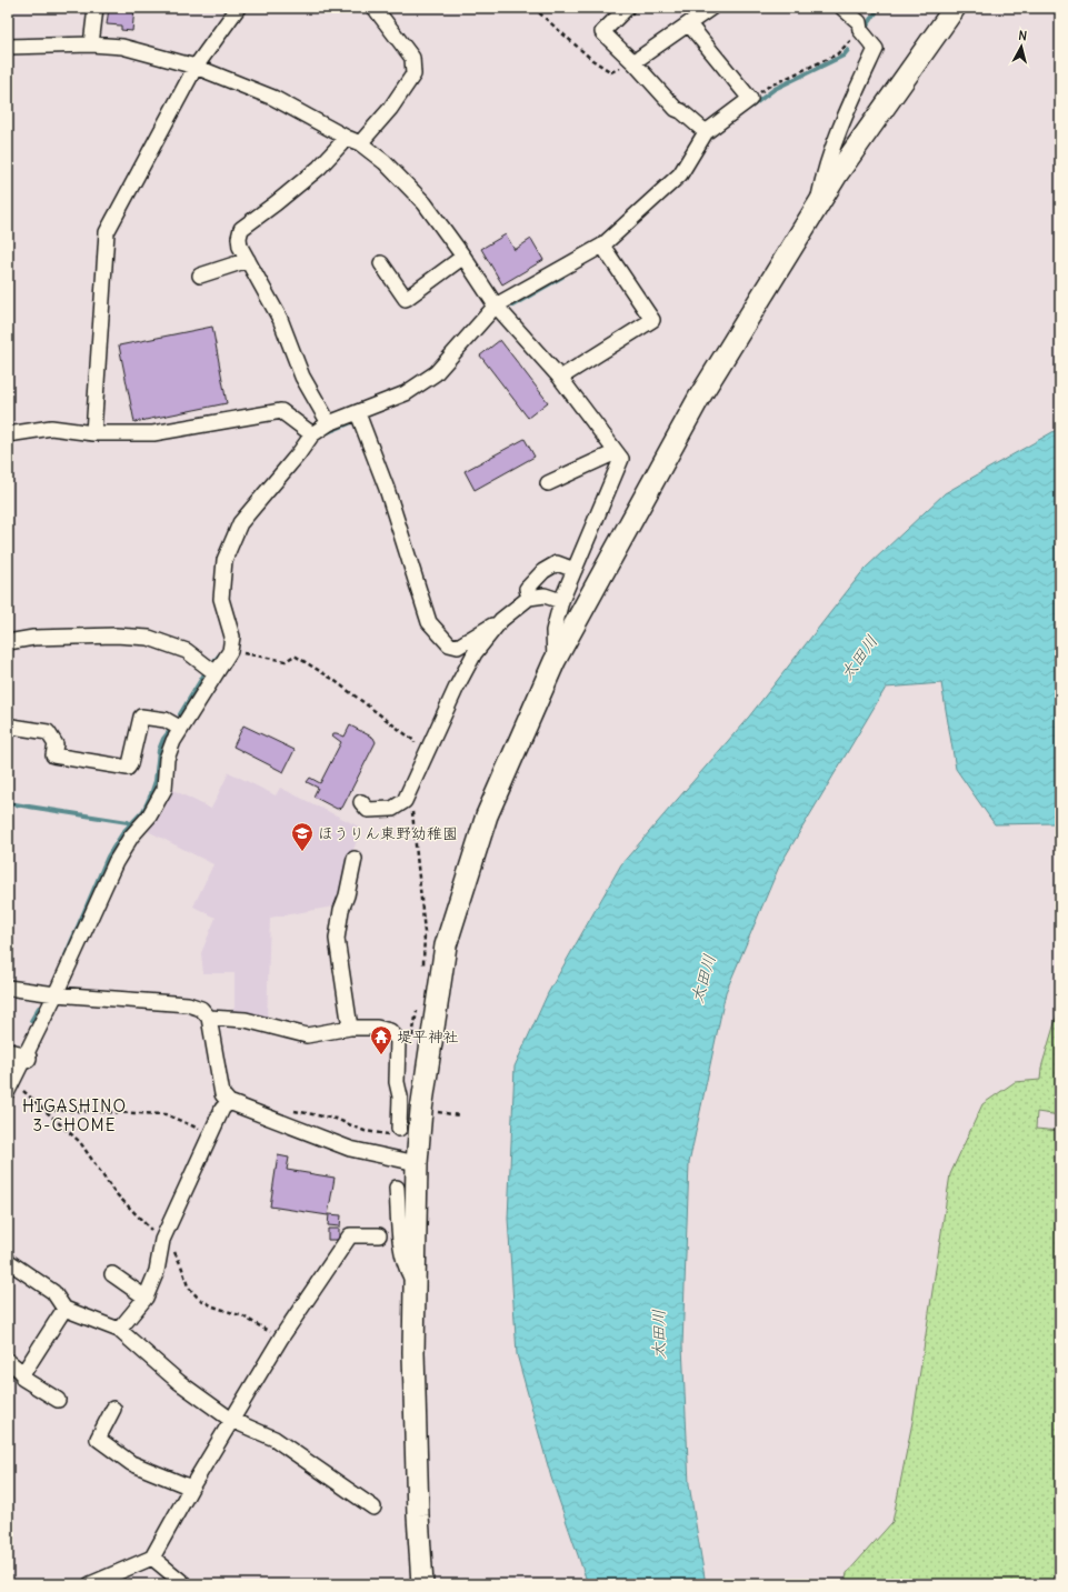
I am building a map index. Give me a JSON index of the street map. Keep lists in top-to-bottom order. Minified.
{"districts":["HIGASHINO 3-CHOME"],"water":["太田川"],"places":{"school or university":["ほうりん東野幼稚園"],"temple":["堤平神社"]},"north":"top"}
